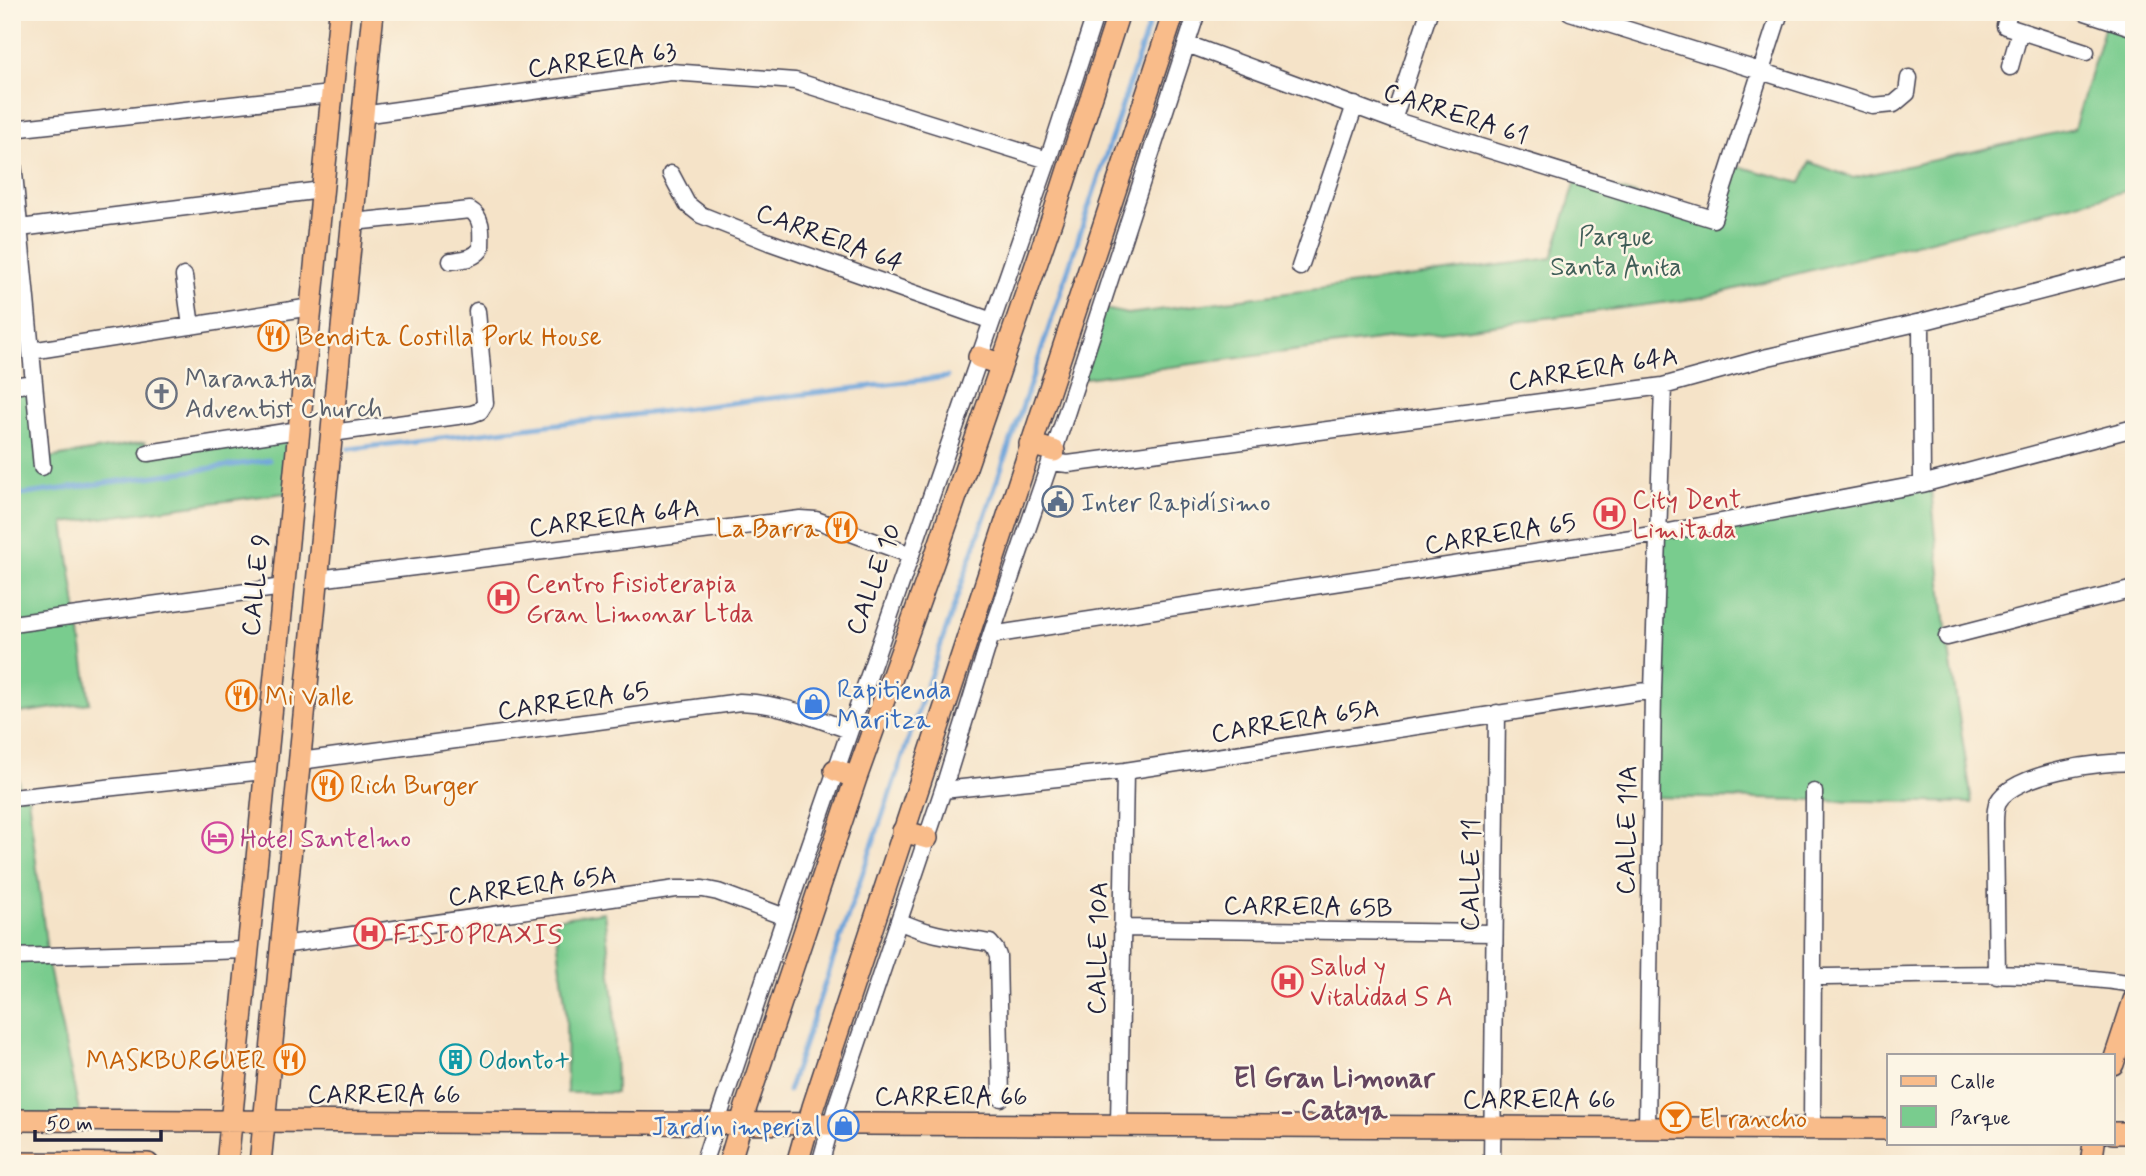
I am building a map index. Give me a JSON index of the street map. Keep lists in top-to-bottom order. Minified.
{"streets":{"main road":["CALLE 10","CALLE 9","CARRERA 66"],"street":["CARRERA 63","CARRERA 61","CARRERA 64","CARRERA 64A","CARRERA 65","CARRERA 65A","CALLE 11A","CALLE 11","CARRERA 65B","CALLE 10A"]},"crossings":[["CARRERA 63","CALLE 10"],["CARRERA 64","CALLE 10"],["CARRERA 64A","CALLE 10"],["CARRERA 64A","CALLE 11A"],["CARRERA 65","CALLE 10"],["CARRERA 65","CALLE 11A"],["CALLE 10","CARRERA 65A"],["CALLE 10","CARRERA 66"],["CALLE 9","CARRERA 66"],["CARRERA 65A","CALLE 11A"],["CARRERA 65A","CALLE 11"],["CARRERA 65A","CALLE 10A"],["CALLE 11A","CARRERA 66"],["CALLE 11","CARRERA 65B"],["CALLE 11","CARRERA 66"],["CARRERA 65B","CALLE 10A"],["CALLE 10A","CARRERA 66"]],"districts":["El Gran Limonar - Cataya"],"parks":["Parque Santa Anita"],"places":{"restaurant":["Bendita Costilla Pork House","La Barra","Mi Valle","Rich Burger","MASKBURGUER"],"church":["Maranatha Adventist Church"],"public building":["Inter Rapidísimo"],"hospital":["City Dent Limitada","Centro Fisioterapia Gran Limonar Ltda","FISIOPRAXIS","Salud y Vitalidad S A"],"shop":["Rapitienda Maritza","Jardín imperial"],"hotel":["Hotel Santelmo"],"building":["Odonto+"],"bar":["El rancho"]},"legend":["Calle","Parque"],"scale_bar":"50 m"}
